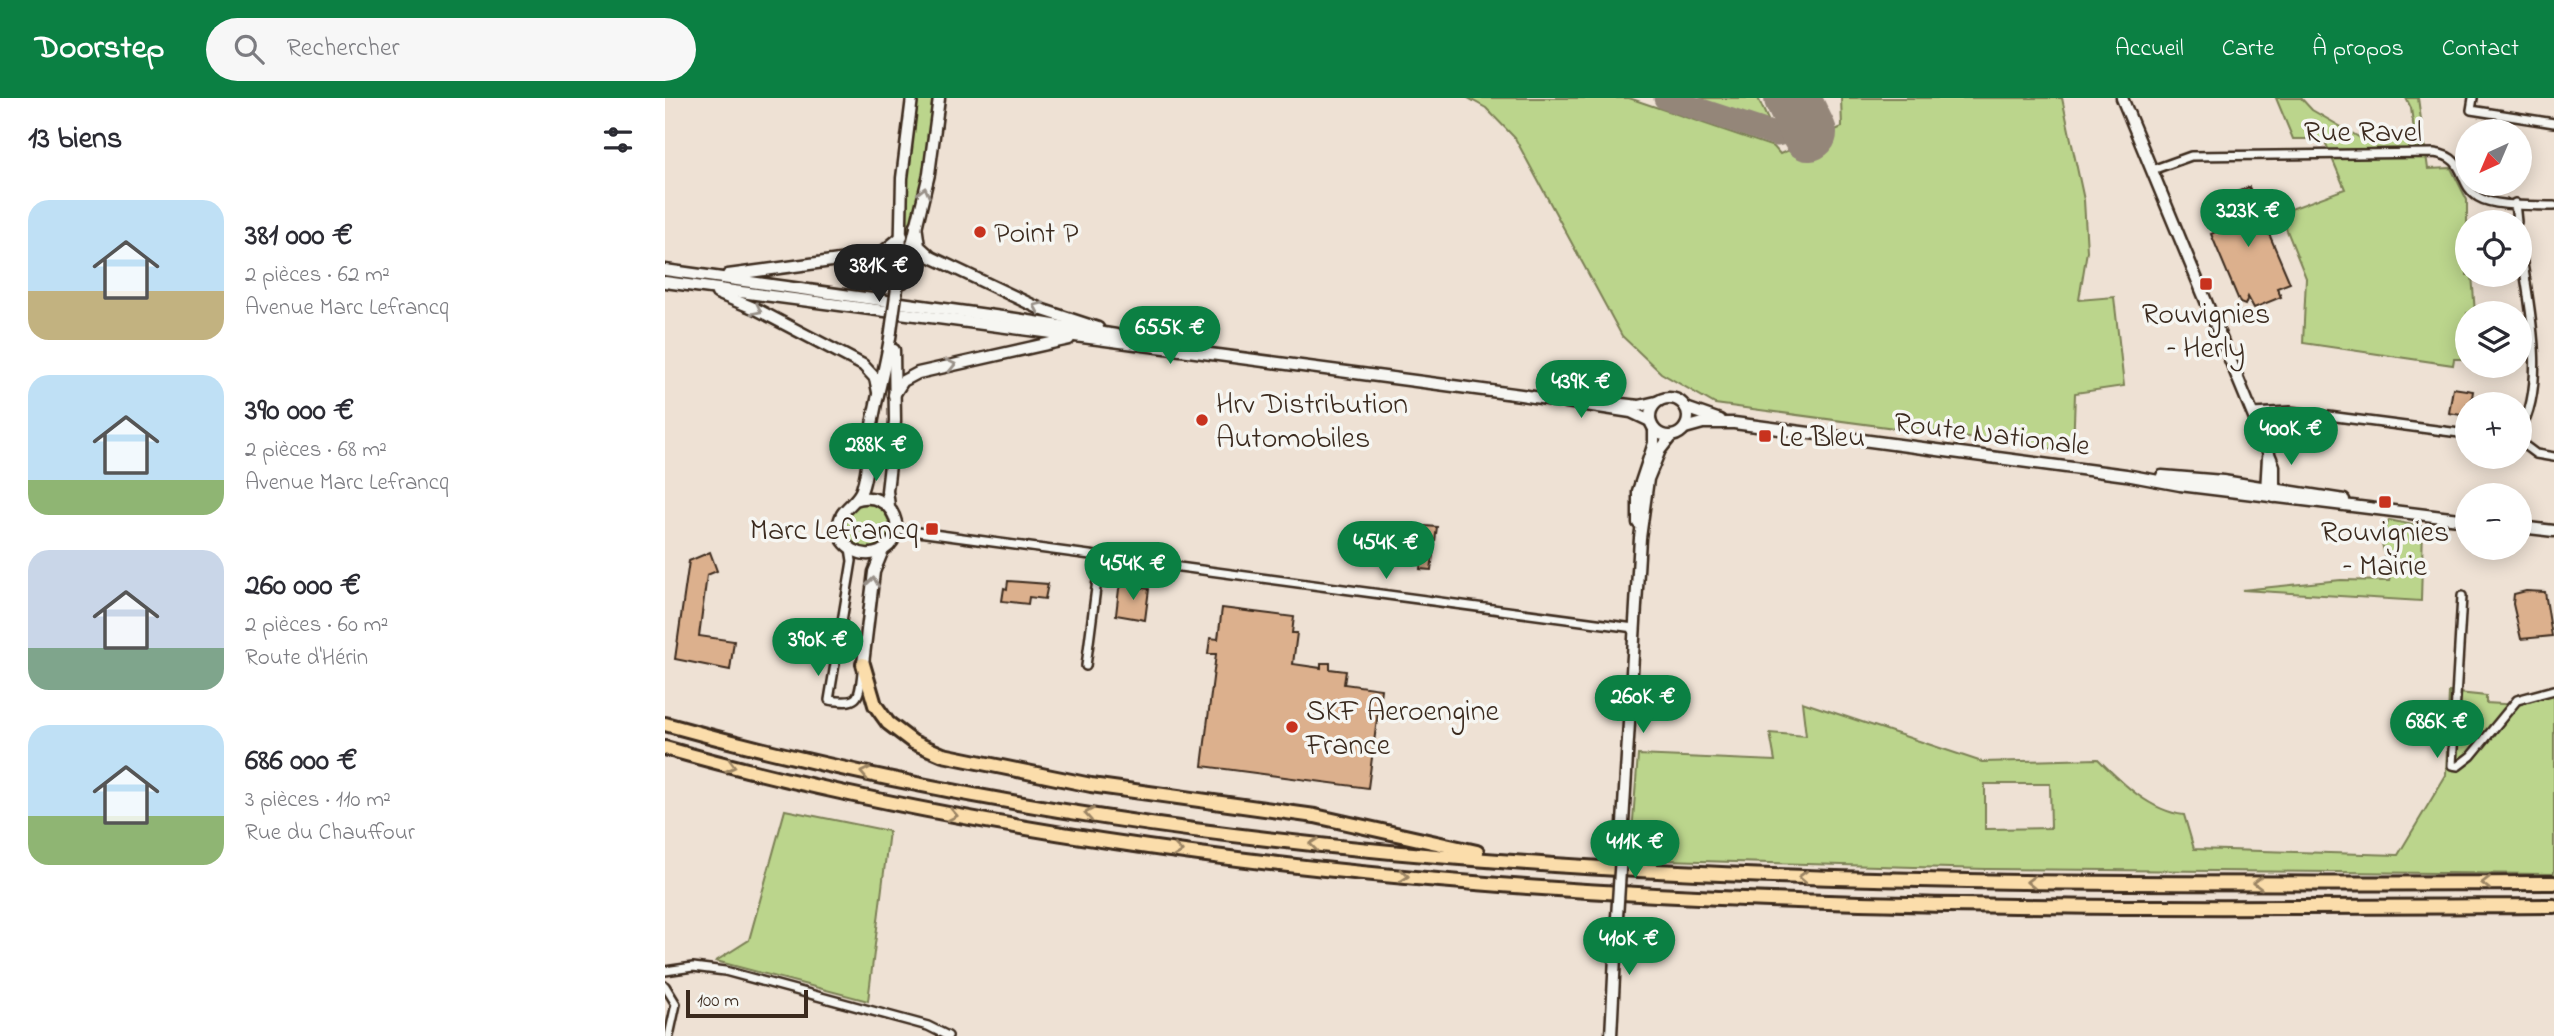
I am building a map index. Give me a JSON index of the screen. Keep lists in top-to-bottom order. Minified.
{"streets":{"main road":["Route Nationale"],"street":["Rue Ravel"]},"places":{"other":["Point P","Hrv Distribution Automobiles","SKF Aeroengine France"],"transit":["Rouvignies – Herly","Le Bleu","Rouvignies – Mairie","Marc Lefrancq"]},"scale_bar":"100 m","north":"bottom left","page":{"header":"Doorstep","search":"Rechercher","nav":["Accueil","Carte","À propos","Contact"],"heading":"13 biens","map_buttons":["+","−"],"list":[{"name":"381 000 €","note":"2 pièces · 62 m² · Avenue Marc Lefrancq"},{"name":"390 000 €","note":"2 pièces · 68 m² · Avenue Marc Lefrancq"},{"name":"260 000 €","note":"2 pièces · 60 m² · Route d'Hérin"},{"name":"686 000 €","note":"3 pièces · 110 m² · Rue du Chauffour"}],"price":["323K €","381K €","655K €","439K €","400K €","288K €","454K €","454K €","390K €","260K €","686K €","411K €","410K €"],"scale":"100 m"}}
